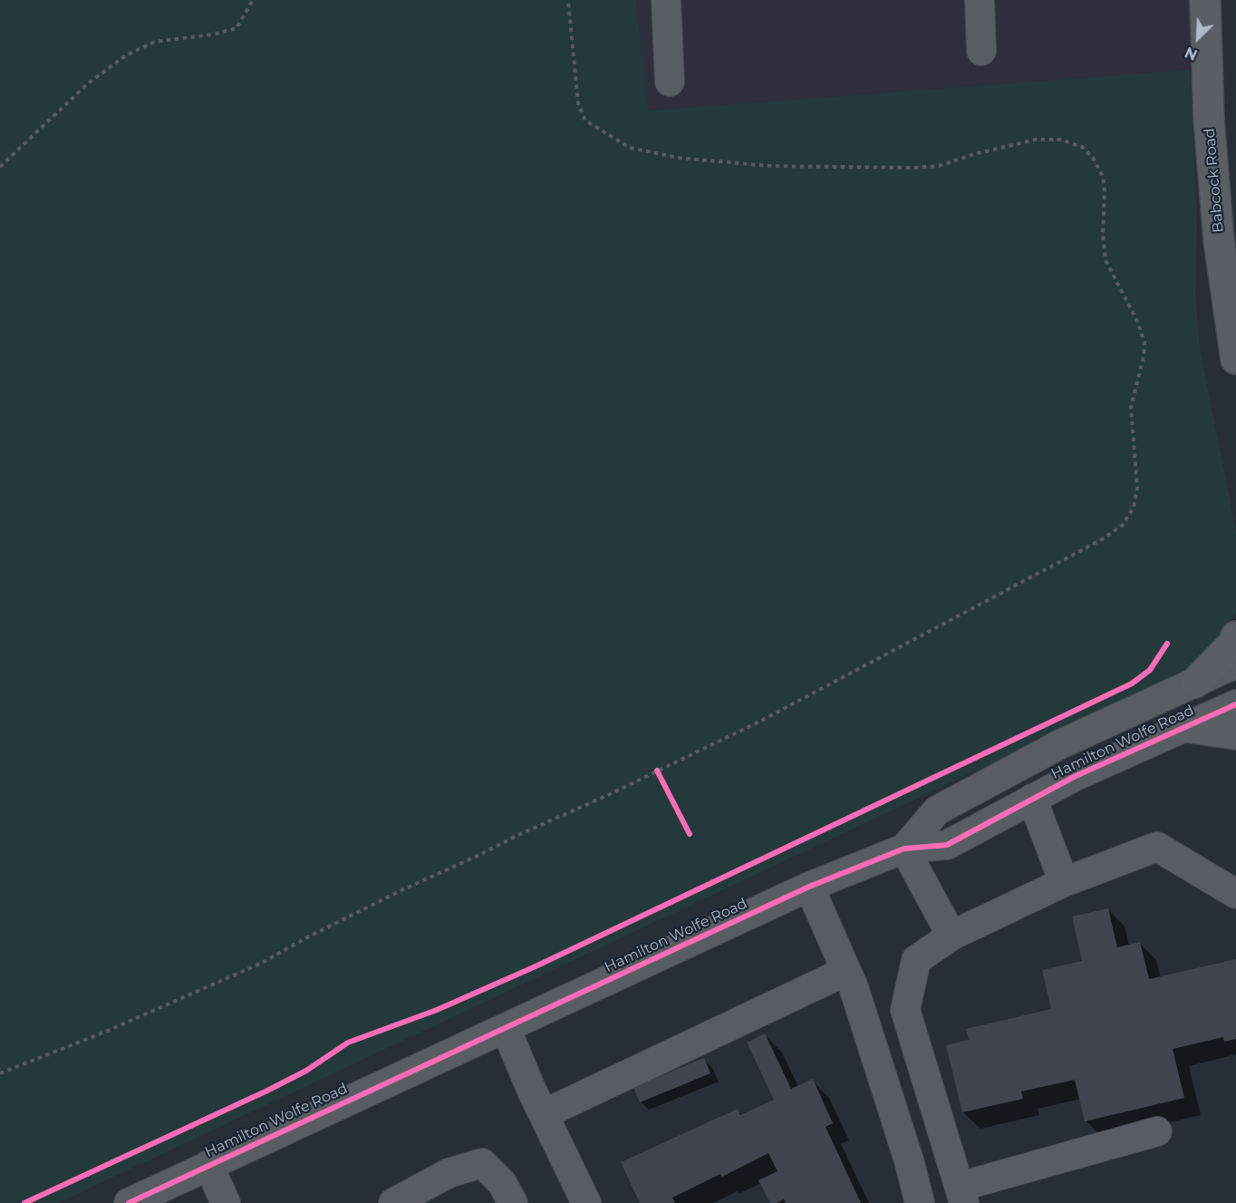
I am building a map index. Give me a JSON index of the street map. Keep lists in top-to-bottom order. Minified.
{"streets":{"main road":["Babcock Road"],"street":["Hamilton Wolfe Road"]},"north":"bottom left"}
